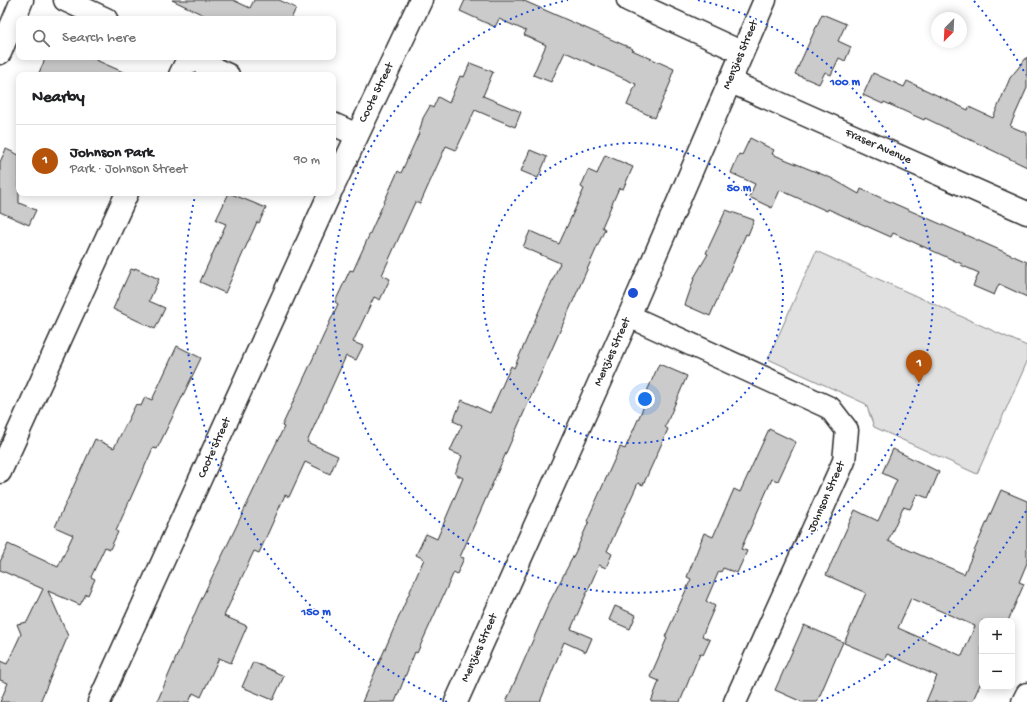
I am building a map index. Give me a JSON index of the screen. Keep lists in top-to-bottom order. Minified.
{"streets":{"street":["Menzies Street","Coote Street","Fraser Avenue","Johnson Street"]},"crossings":[["Menzies Street","Fraser Avenue"],["Menzies Street","Johnson Street"]],"north":"bottom left","page":{"search":"Search here","heading":"Nearby","list":[{"mark":"1","name":"Johnson Park","note":"Park · Johnson Street","value":"90 m"}],"pins":"1","map_buttons":["+","−"]},"rings":["100 m","50 m","150 m"]}
